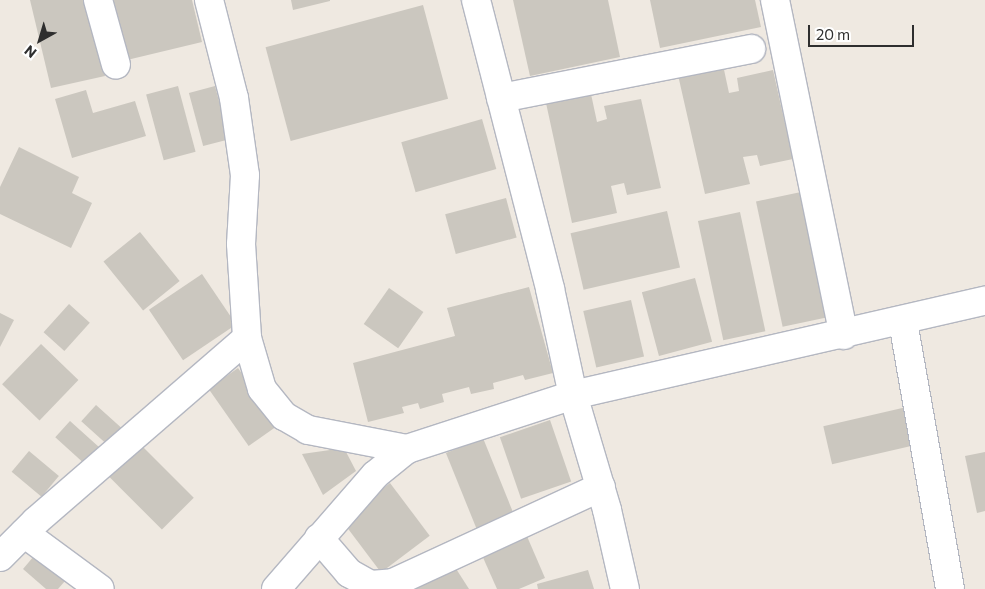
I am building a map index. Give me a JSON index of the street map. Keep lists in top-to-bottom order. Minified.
{"scale_bar":"20 m","north":"bottom left"}
